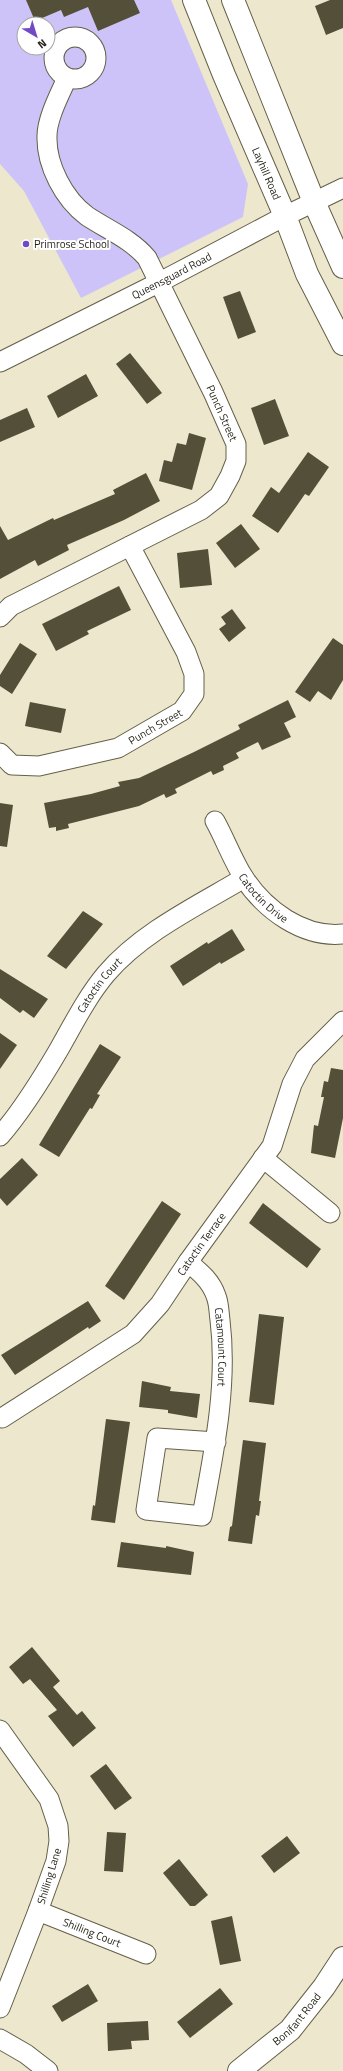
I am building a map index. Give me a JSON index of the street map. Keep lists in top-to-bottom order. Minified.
{"streets":{"main road":["Layhill Road","Bonifant Road"],"street":["Queensguard Road","Punch Street","Catoctin Drive","Catoctin Court","Catoctin Terrace","Catamount Court","Shilling Lane","Shilling Court"]},"crossings":[["Layhill Road","Queensguard Road"],["Queensguard Road","Punch Street"],["Catoctin Drive","Catoctin Court"],["Catoctin Terrace","Catamount Court"],["Shilling Lane","Shilling Court"]],"places":["Primrose School"],"north":"bottom right"}
